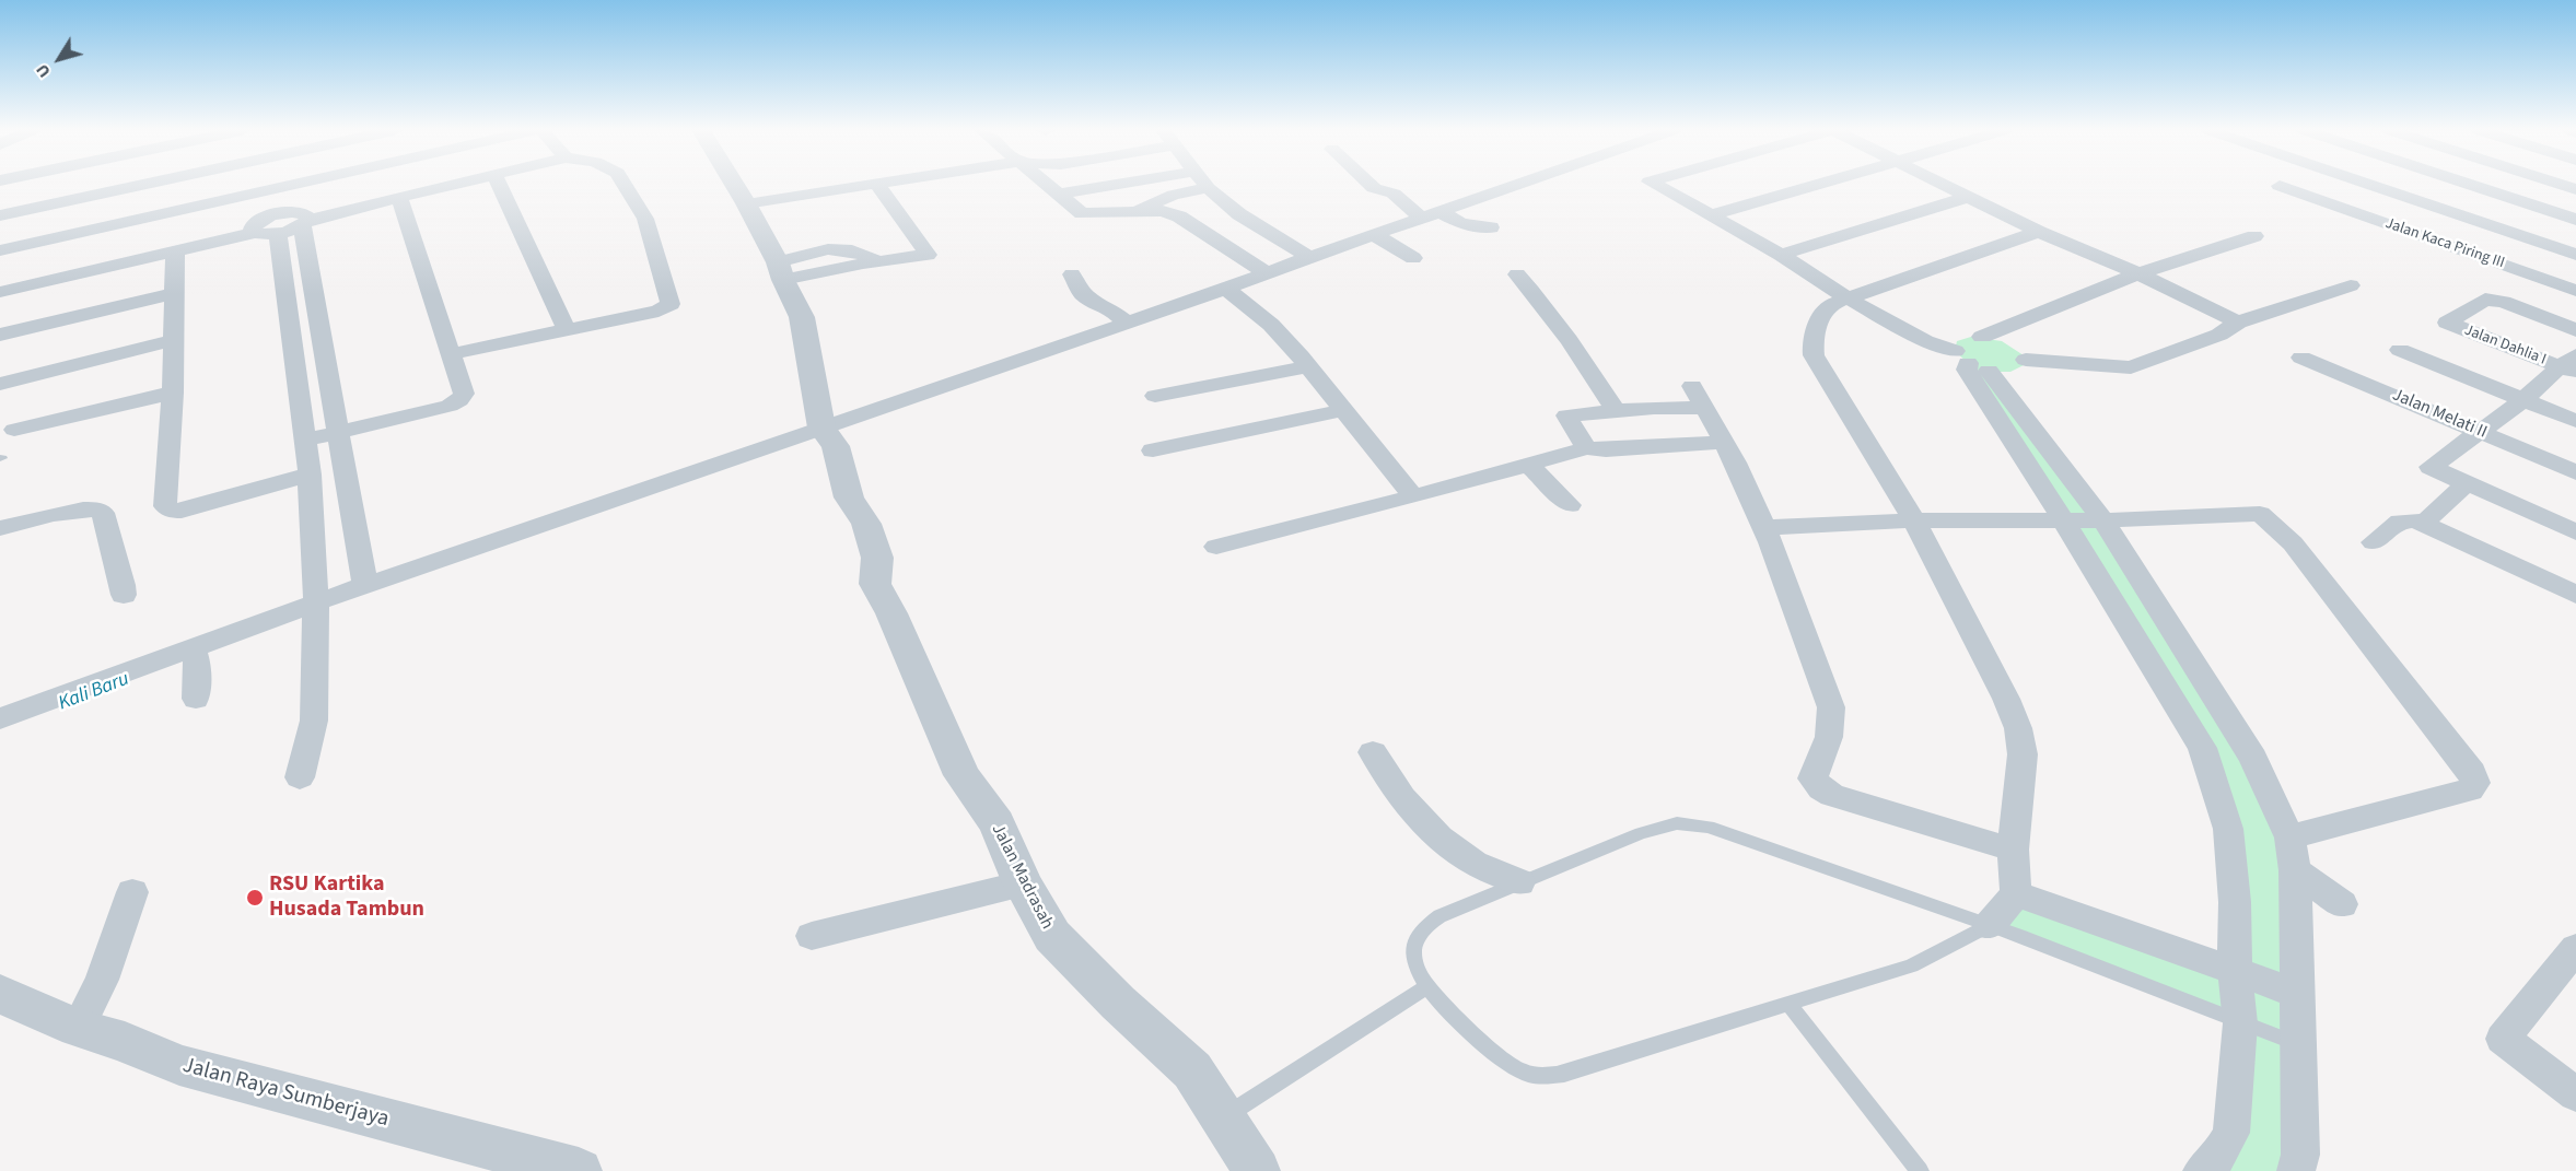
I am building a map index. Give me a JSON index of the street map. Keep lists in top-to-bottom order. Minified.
{"streets":{"street":["Jalan Kaca Piring III","Jalan Dahlia I","Jalan Melati II","Jalan Madrasah","Jalan Raya Sumberjaya"]},"water":["Kali Baru"],"places":["RSU Kartika Husada Tambun"],"north":"bottom left"}
